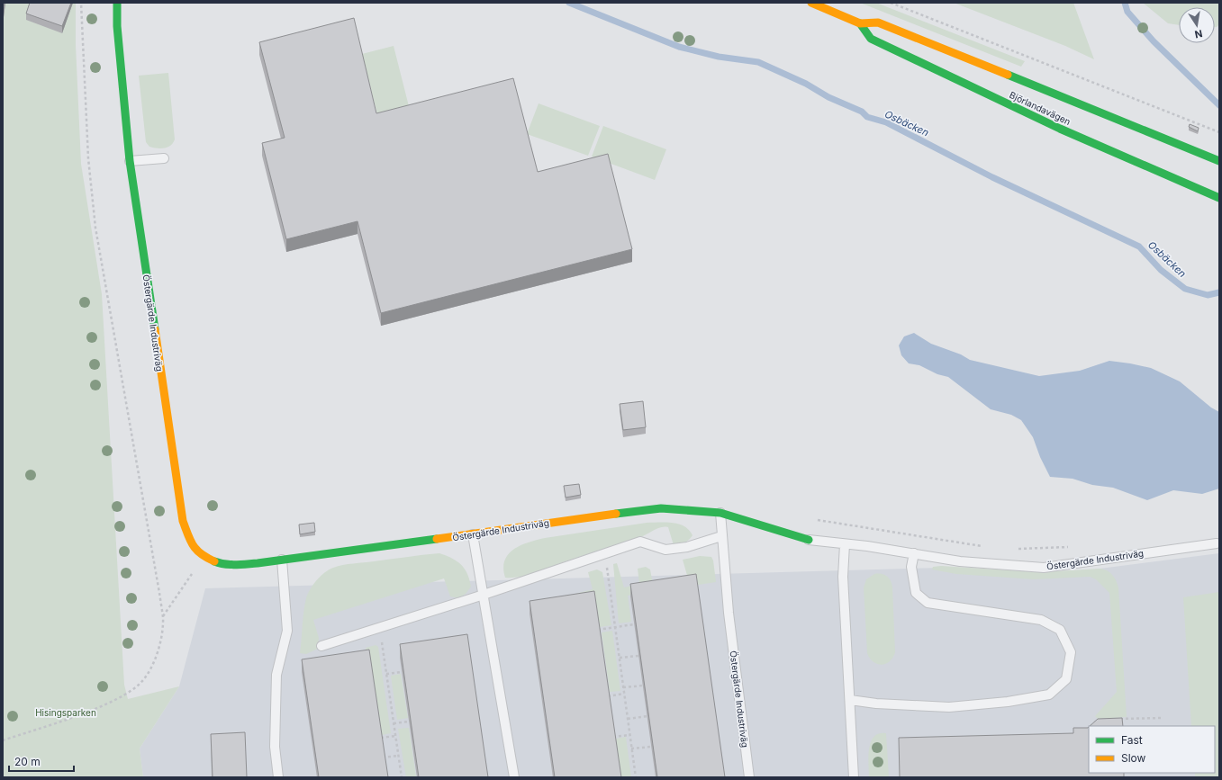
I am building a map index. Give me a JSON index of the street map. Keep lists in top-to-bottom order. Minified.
{"streets":{"street":["Björlandavägen","Östergärde Industriväg"]},"water":["Osbäcken"],"parks":["Hisingsparken"],"legend":["Fast","Slow"],"scale_bar":"20 m","north":"bottom"}
